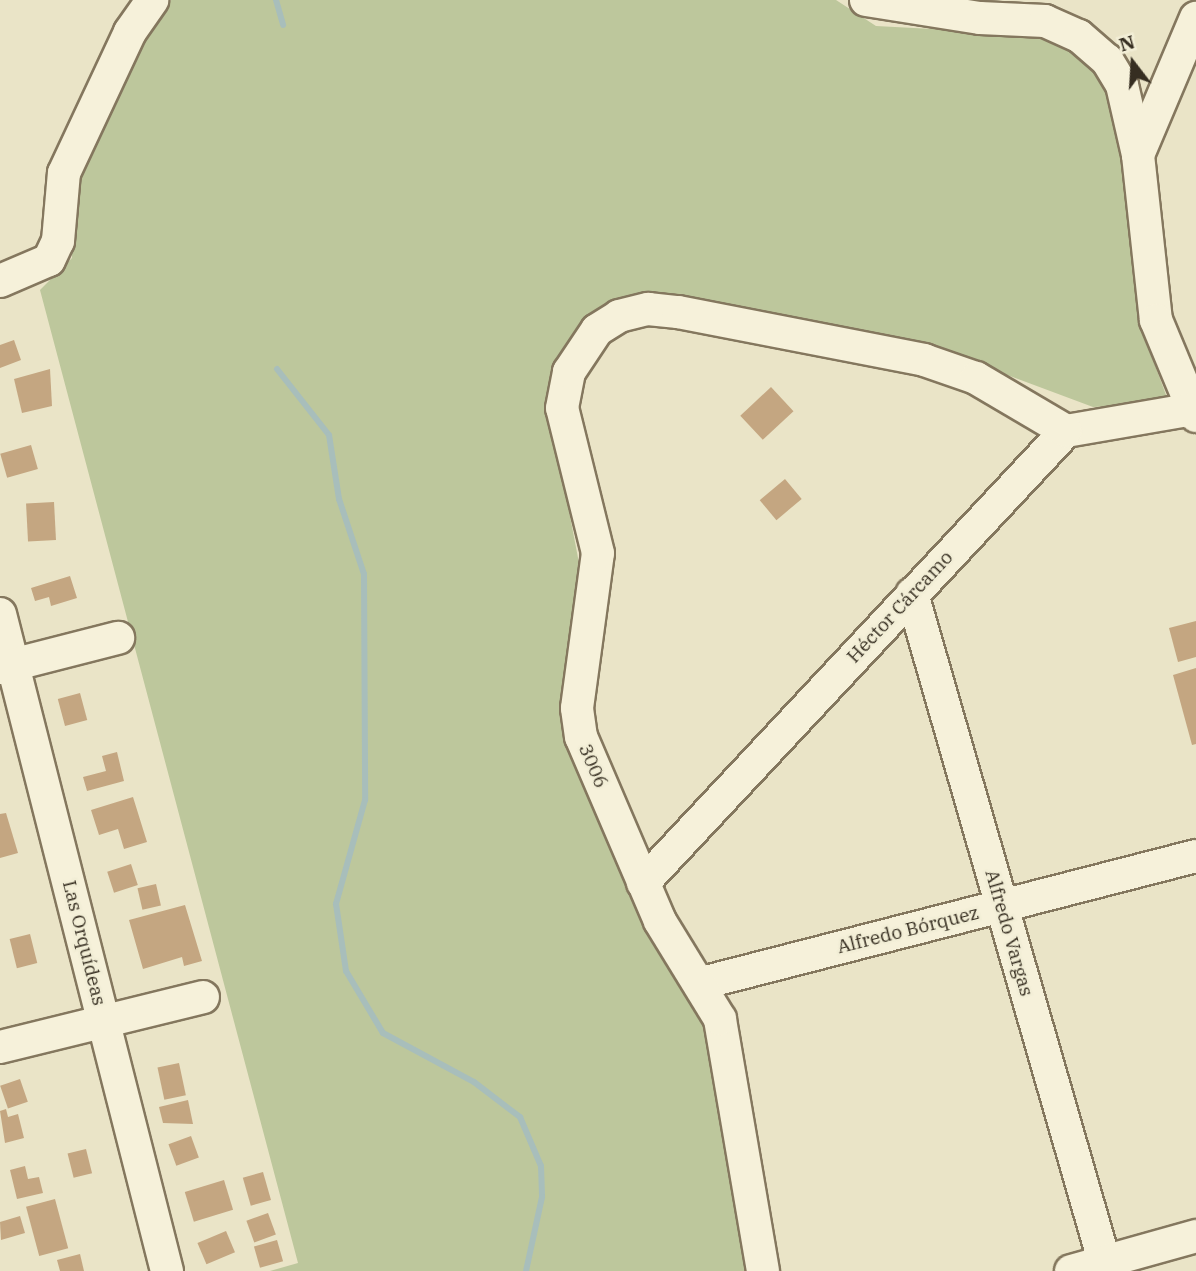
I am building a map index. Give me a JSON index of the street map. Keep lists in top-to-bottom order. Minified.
{"streets":{"street":["Héctor Cárcamo","3006","Alfredo Bórquez","Alfredo Vargas","Las Orquídeas"]},"crossings":[["Héctor Cárcamo","3006"],["Héctor Cárcamo","Alfredo Vargas"],["3006","Alfredo Bórquez"],["Alfredo Bórquez","Alfredo Vargas"]],"north":"top"}
